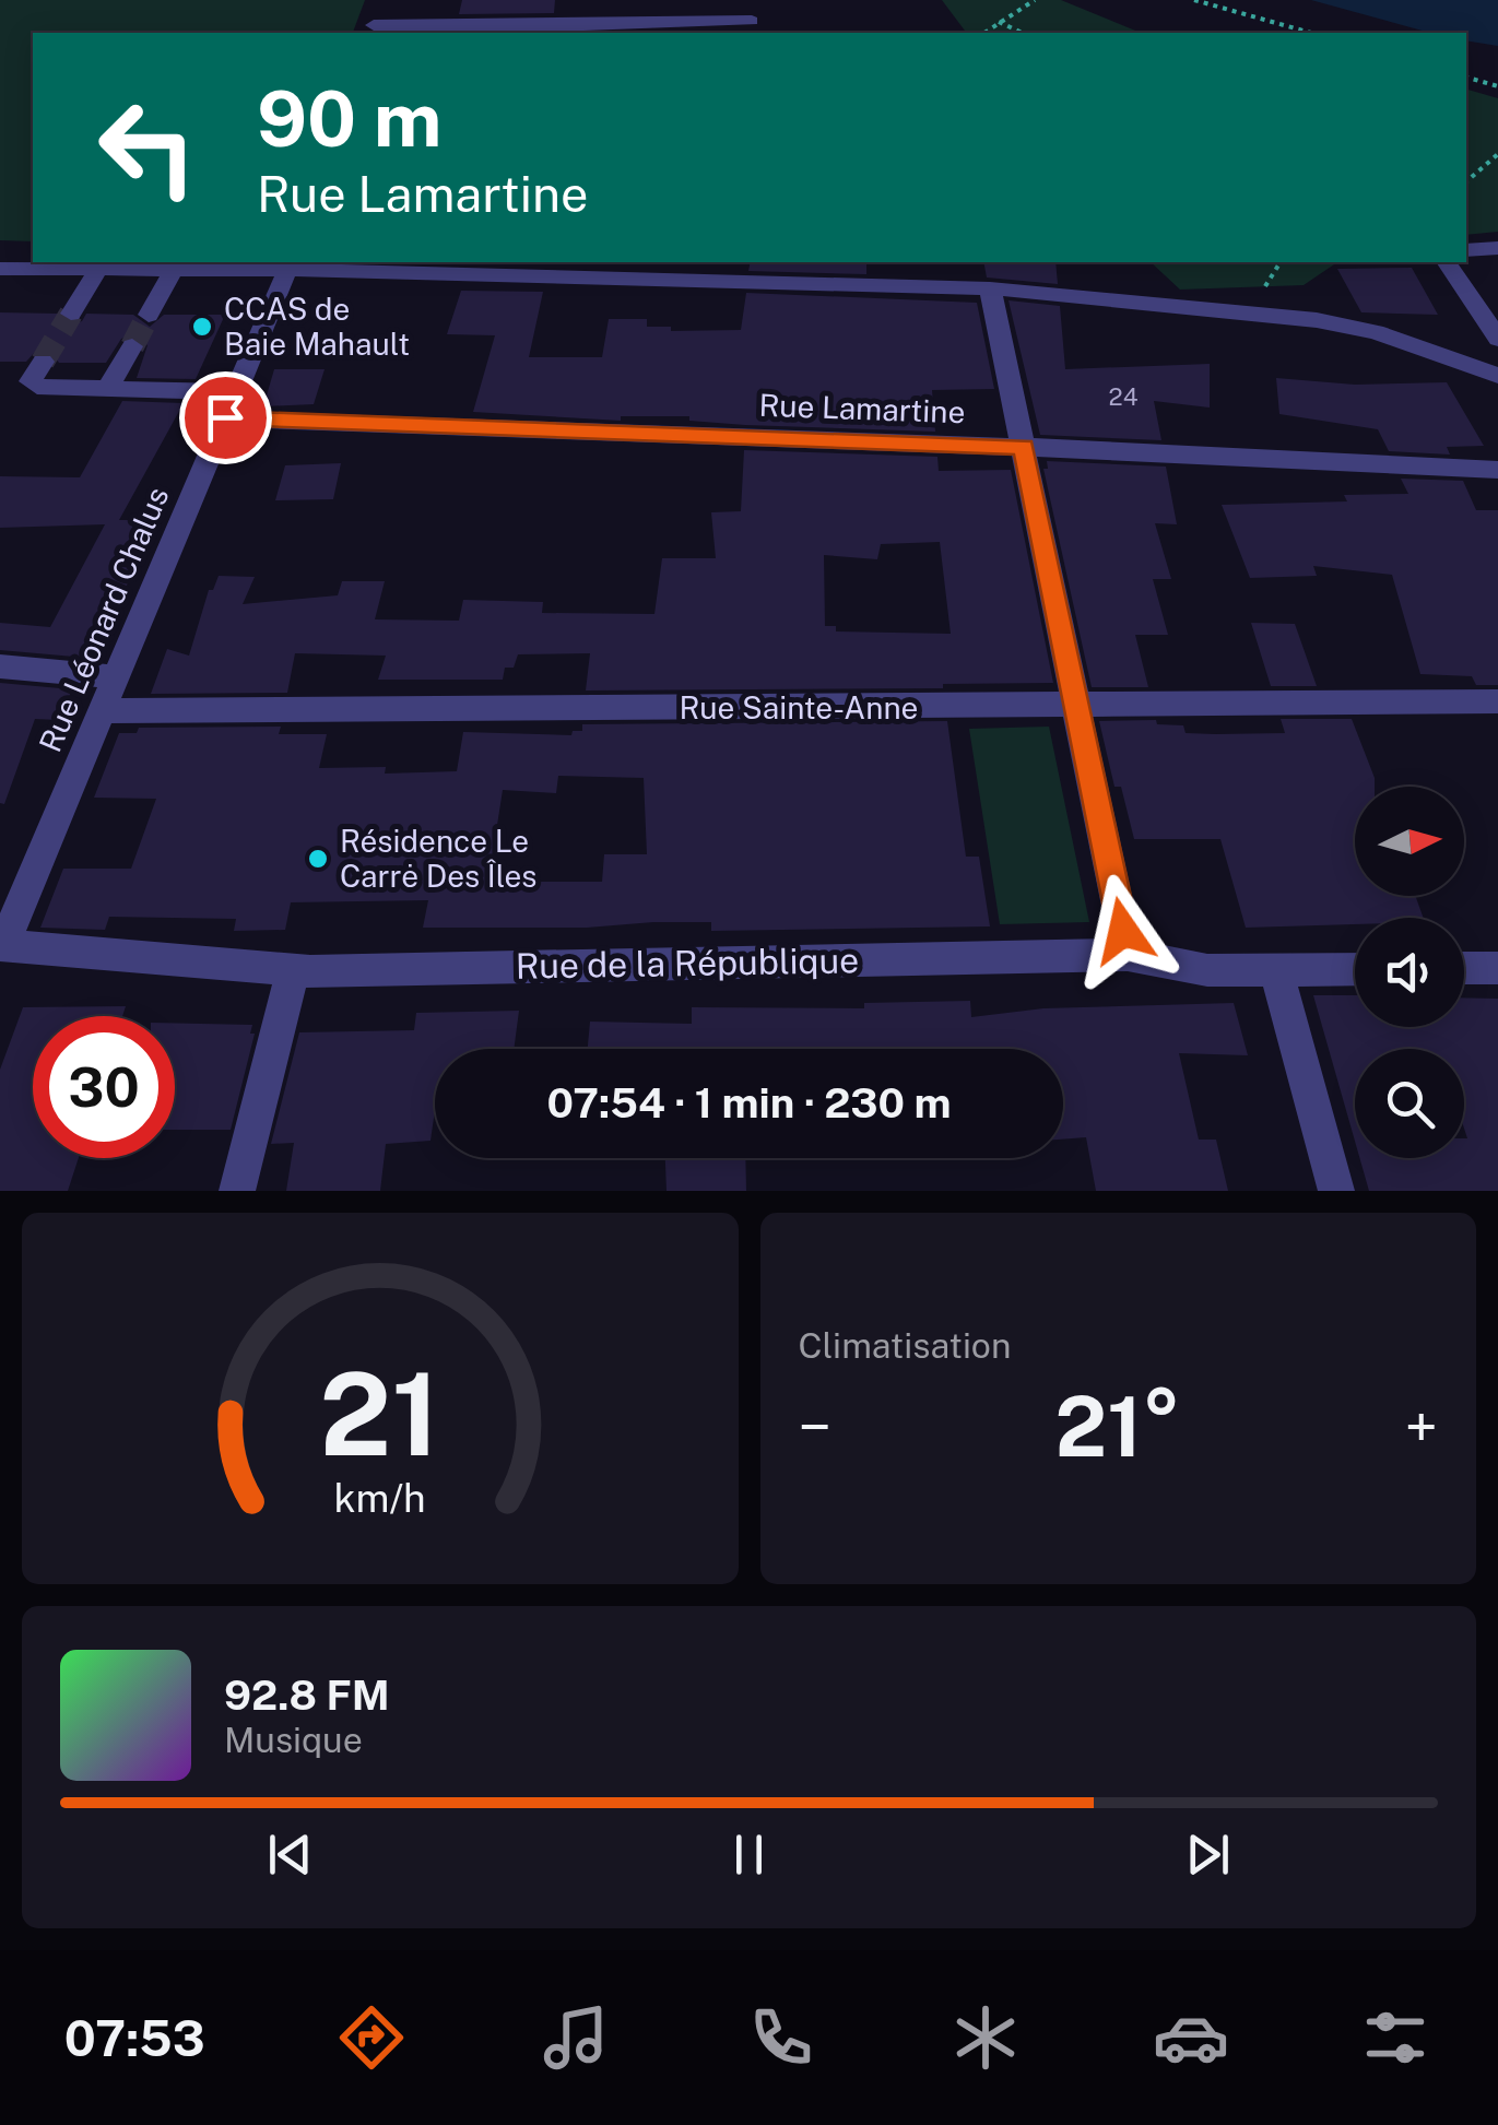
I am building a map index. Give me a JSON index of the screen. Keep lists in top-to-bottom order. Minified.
{"streets":{"street":["Rue Lamartine","Rue Léonard Chalus","Rue Sainte-Anne","Rue de la République"]},"crossings":[["Rue Lamartine","Rue Léonard Chalus"],["Rue Léonard Chalus","Rue Sainte-Anne"],["Rue Léonard Chalus","Rue de la République"]],"places":["CCAS de Baie Mahault","Résidence Le Carrė Des Îles"],"house_numbers":["24"],"north":"right","page":{"turn":["90 m","Rue Lamartine"],"limit":"30","trip":"07:54 · 1 min · 230 m","tile":"Climatisation","heat":["−","21°","+"],"song":["92.8 FM","Musique"],"tabs":"07:53","gauge":["21","km/h"]}}
